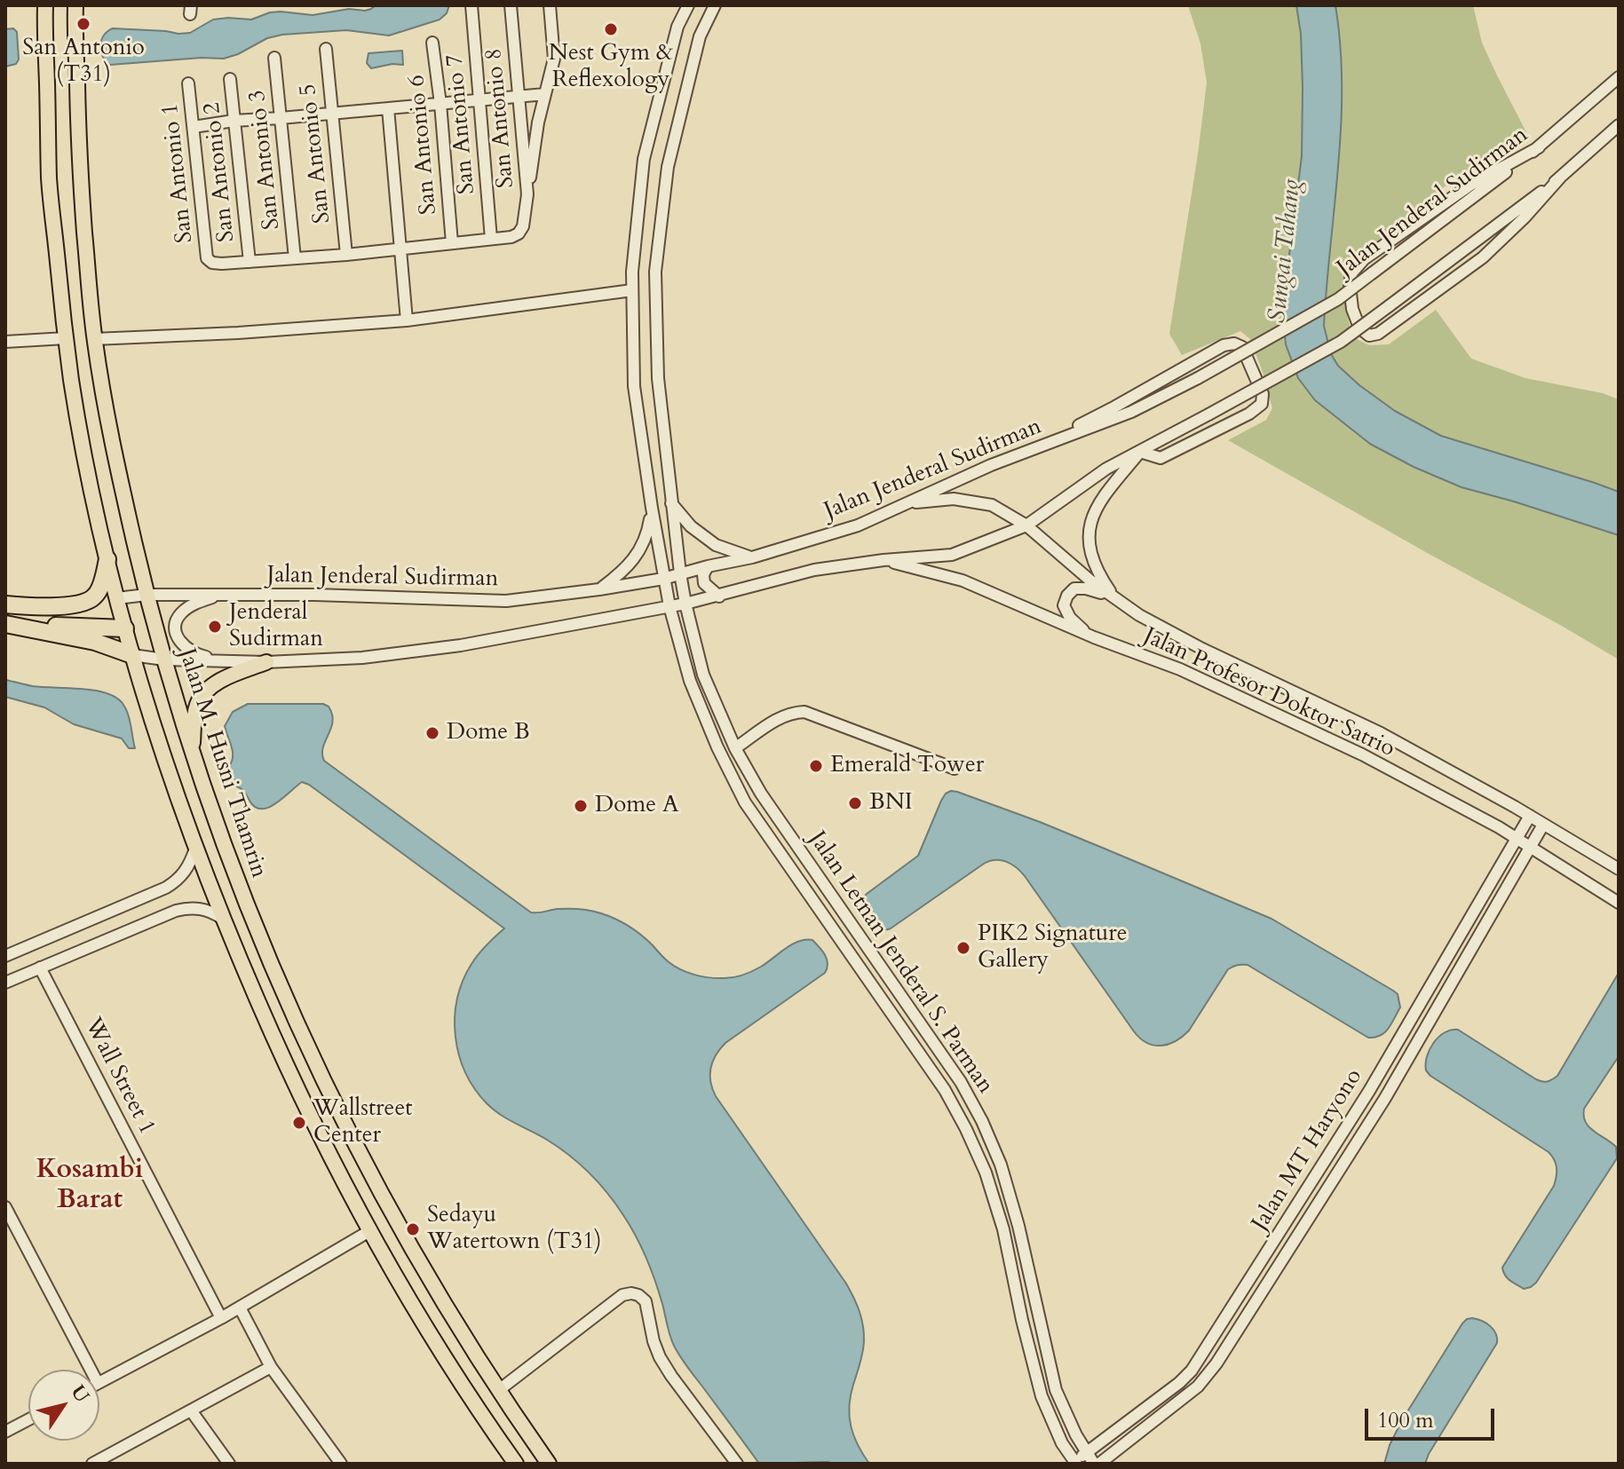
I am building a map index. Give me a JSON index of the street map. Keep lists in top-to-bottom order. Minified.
{"streets":{"main road":["Jalan M. Husni Thamrin"],"street":["San Antonio 8","San Antonio 7","San Antonio 6","San Antonio 5","San Antonio 3","San Antonio 2","San Antonio 1","Jalan Jenderal Sudirman","Jalan Profesor Doktor Satrio","Jalan Letnan Jenderal S. Parman","Wall Street 1","Jalan MT Haryono"]},"crossings":[["San Antonio 8","San Antonio 7"],["San Antonio 2","San Antonio 1"],["Jalan Jenderal Sudirman","Jalan Profesor Doktor Satrio"],["Jalan Jenderal Sudirman","Jalan M. Husni Thamrin"],["Jalan Jenderal Sudirman","Jalan Letnan Jenderal S. Parman"],["Jalan Profesor Doktor Satrio","Jalan MT Haryono"],["Jalan Letnan Jenderal S. Parman","Jalan MT Haryono"]],"districts":["Kosambi Barat"],"water":["Sungai Tahang"],"places":["San Antonio (T31)","Nest Gym & Reflexology","Jenderal Sudirman","Dome B","Emerald Tower","BNI","Dome A","PIK2 Signature Gallery","Wallstreet Center","Sedayu Watertown (T31)"],"scale_bar":"100 m","north":"top right"}
